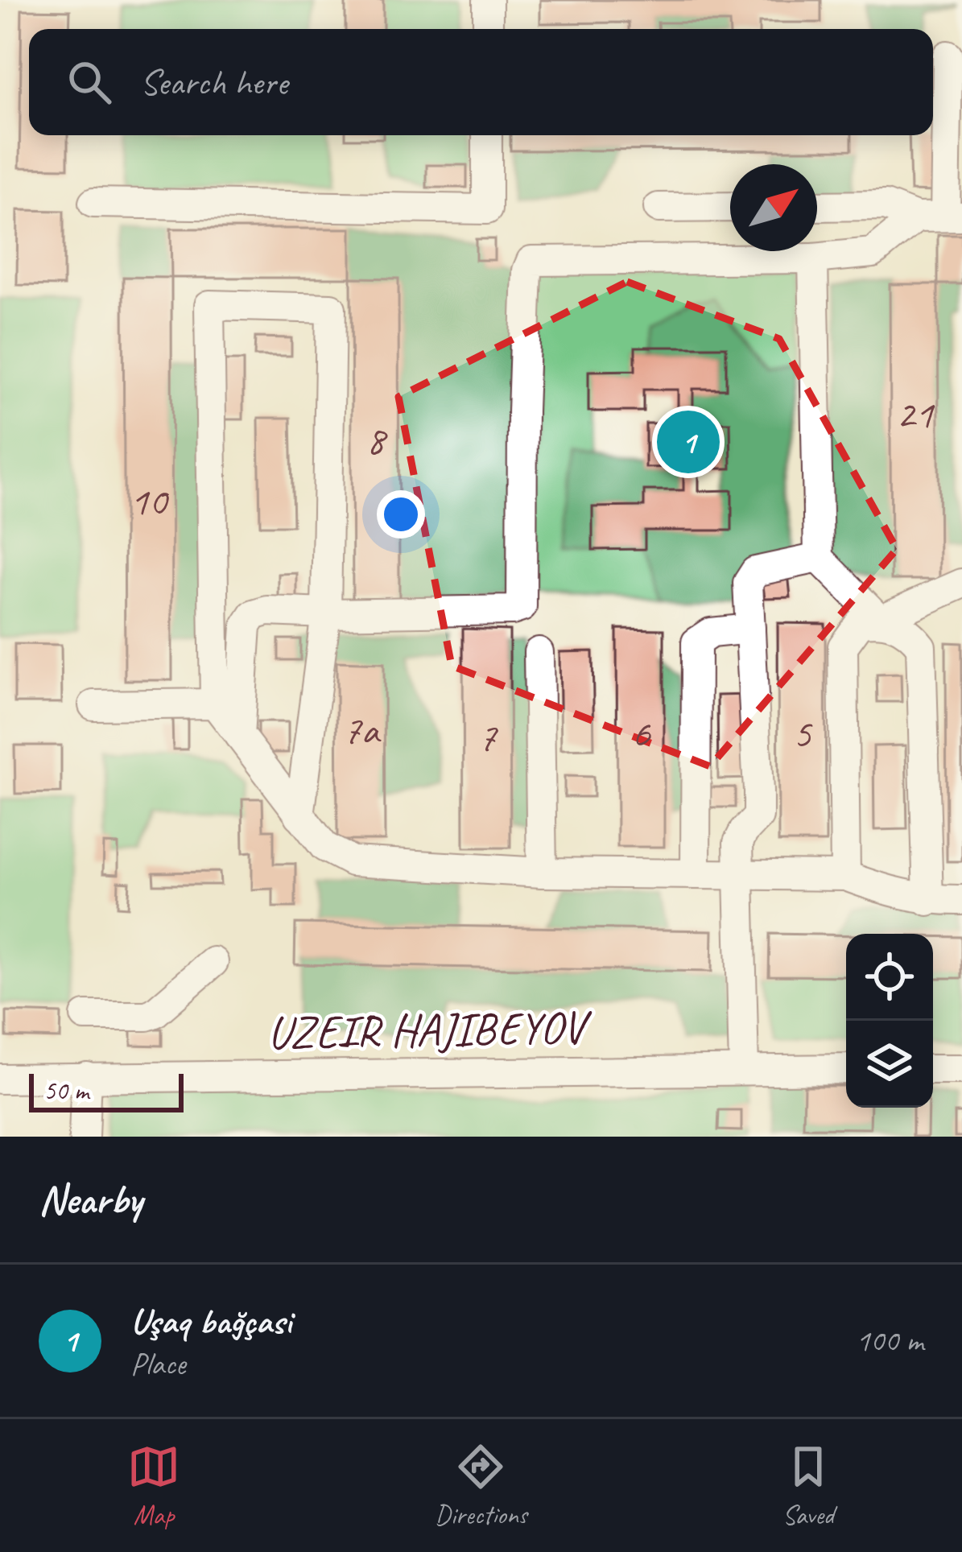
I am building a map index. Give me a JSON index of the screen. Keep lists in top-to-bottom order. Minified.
{"streets":{"street":["UZEIR HAJIBEYOV"]},"house_numbers":["21","8","10","7a","6","5","7"],"scale_bar":"50 m","north":"top right","page":{"search":"Search here","pins":"1","scale":"50 m","heading":"Nearby","list":[{"mark":"1","name":"Uşaq bağçasi","note":"Place","value":"100 m"}],"nav":["Map","Directions","Saved"]}}
